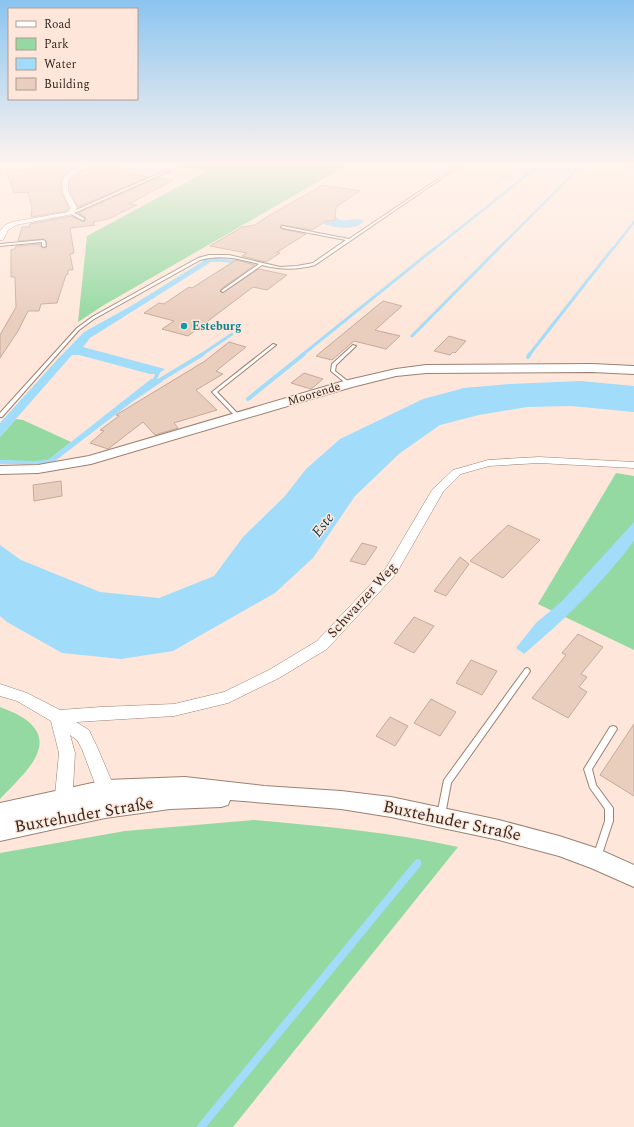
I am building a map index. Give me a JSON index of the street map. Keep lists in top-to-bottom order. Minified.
{"streets":{"street":["Moorende","Schwarzer Weg","Buxtehuder Straße"]},"water":["Este"],"places":["Esteburg"],"legend":["Road","Park","Water","Building"]}
